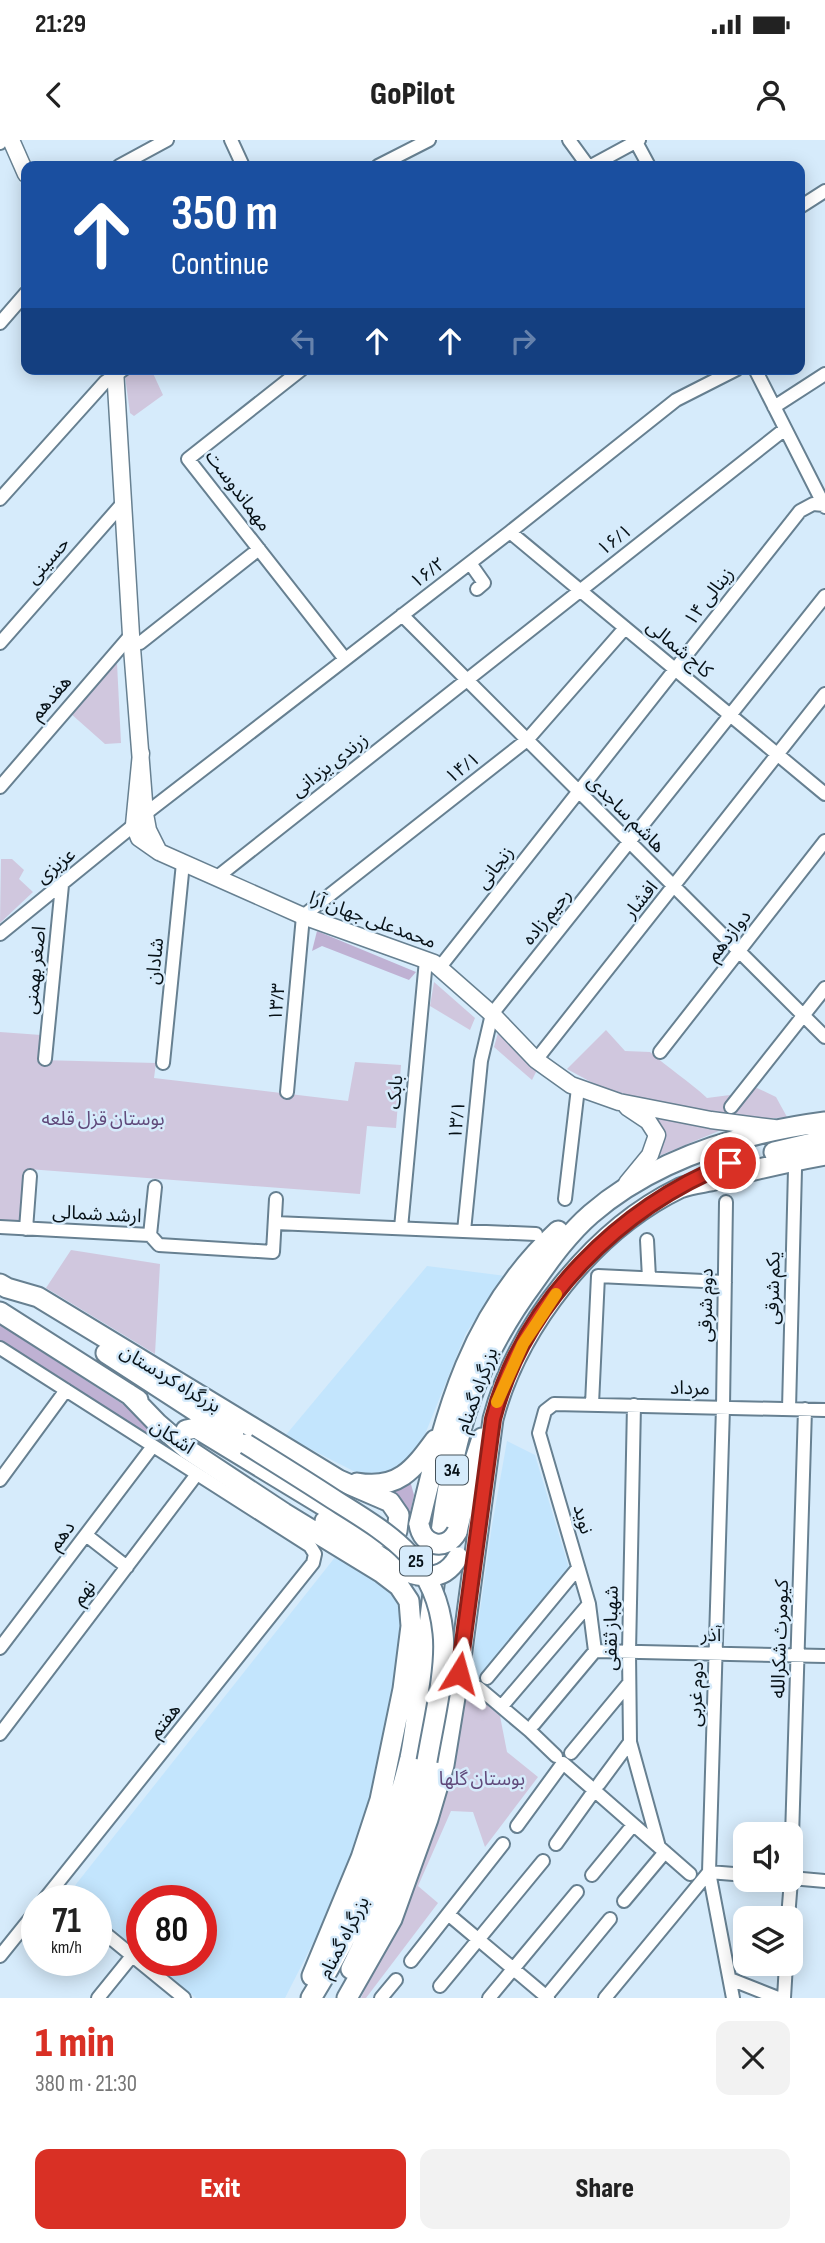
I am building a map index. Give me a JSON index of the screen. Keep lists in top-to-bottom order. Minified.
{"streets":{"highway":["بزرگراه کردستان","بزرگراه گمنام","34","25"],"main road":["محمدعلی جهان آرا"],"street":["مهماندوست","۱۶/۱","حسینی","۱۶/۲","زینالی ۱۴","کاج شمالی","هفدهم","زرندی یزدانی","۱۴/۱","هاشم ساجدی","عزیزی","زنجانی","افشار","رحیم زاده","دوازدهم","شادان","اصغر بهمنی","۱۳/۳","بابک","۱۳/۱","ارشد شمالی","یکم شرقی","دوم شرقی","مرداد","اشکان","نوید","دهم","نهم","شهباز ثقفی","آذر","کیومرث شکرالله","دوم غربی","هفتم"]},"crossings":[["مهماندوست","۱۶/۲"],["مهماندوست","هفدهم"],["۱۶/۱","کاج شمالی"],["۱۶/۱","زرندی یزدانی"],["۱۶/۱","هاشم ساجدی"],["۱۶/۲","کاج شمالی"],["۱۶/۲","هاشم ساجدی"],["۱۶/۲","عزیزی"],["۱۶/۲","محمدعلی جهان آرا"],["زینالی ۱۴","کاج شمالی"],["زینالی ۱۴","هاشم ساجدی"],["زینالی ۱۴","زنجانی"],["کاج شمالی","۱۴/۱"],["کاج شمالی","افشار"],["کاج شمالی","رحیم زاده"],["زرندی یزدانی","هاشم ساجدی"],["زرندی یزدانی","محمدعلی جهان آرا"],["۱۴/۱","هاشم ساجدی"],["۱۴/۱","محمدعلی جهان آرا"],["۱۴/۱","۱۳/۳"],["هاشم ساجدی","زنجانی"],["هاشم ساجدی","افشار"],["هاشم ساجدی","رحیم زاده"],["هاشم ساجدی","دوازدهم"],["عزیزی","محمدعلی جهان آرا"],["عزیزی","اصغر بهمنی"],["زنجانی","محمدعلی جهان آرا"],["زنجانی","بابک"],["افشار","محمدعلی جهان آرا"],["رحیم زاده","محمدعلی جهان آرا"],["رحیم زاده","۱۳/۱"],["محمدعلی جهان آرا","شادان"],["محمدعلی جهان آرا","۱۳/۳"],["محمدعلی جهان آرا","بابک"],["محمدعلی جهان آرا","۱۳/۱"],["یکم شرقی","مرداد"],["دوم شرقی","مرداد"],["دوم شرقی","دوم غربی"],["بزرگراه کردستان","25"],["مرداد","نوید"],["مرداد","شهباز ثقفی"],["مرداد","کیومرث شکرالله"],["مرداد","دوم غربی"],["بزرگراه گمنام","25"],["اشکان","دهم"],["اشکان","نهم"],["اشکان","هفتم"],["نوید","آذر"],["شهباز ثقفی","آذر"],["آذر","کیومرث شکرالله"],["آذر","دوم غربی"]],"parks":["بوستان قزل قلعه","بوستان گلها"],"page":{"status":"21:29","header":"GoPilot","turn":["350 m","Continue"],"speed":"71 km/h","limit":"80","heading":["1 min","380 m · 21:30"],"buttons":["Exit","Share"]}}
